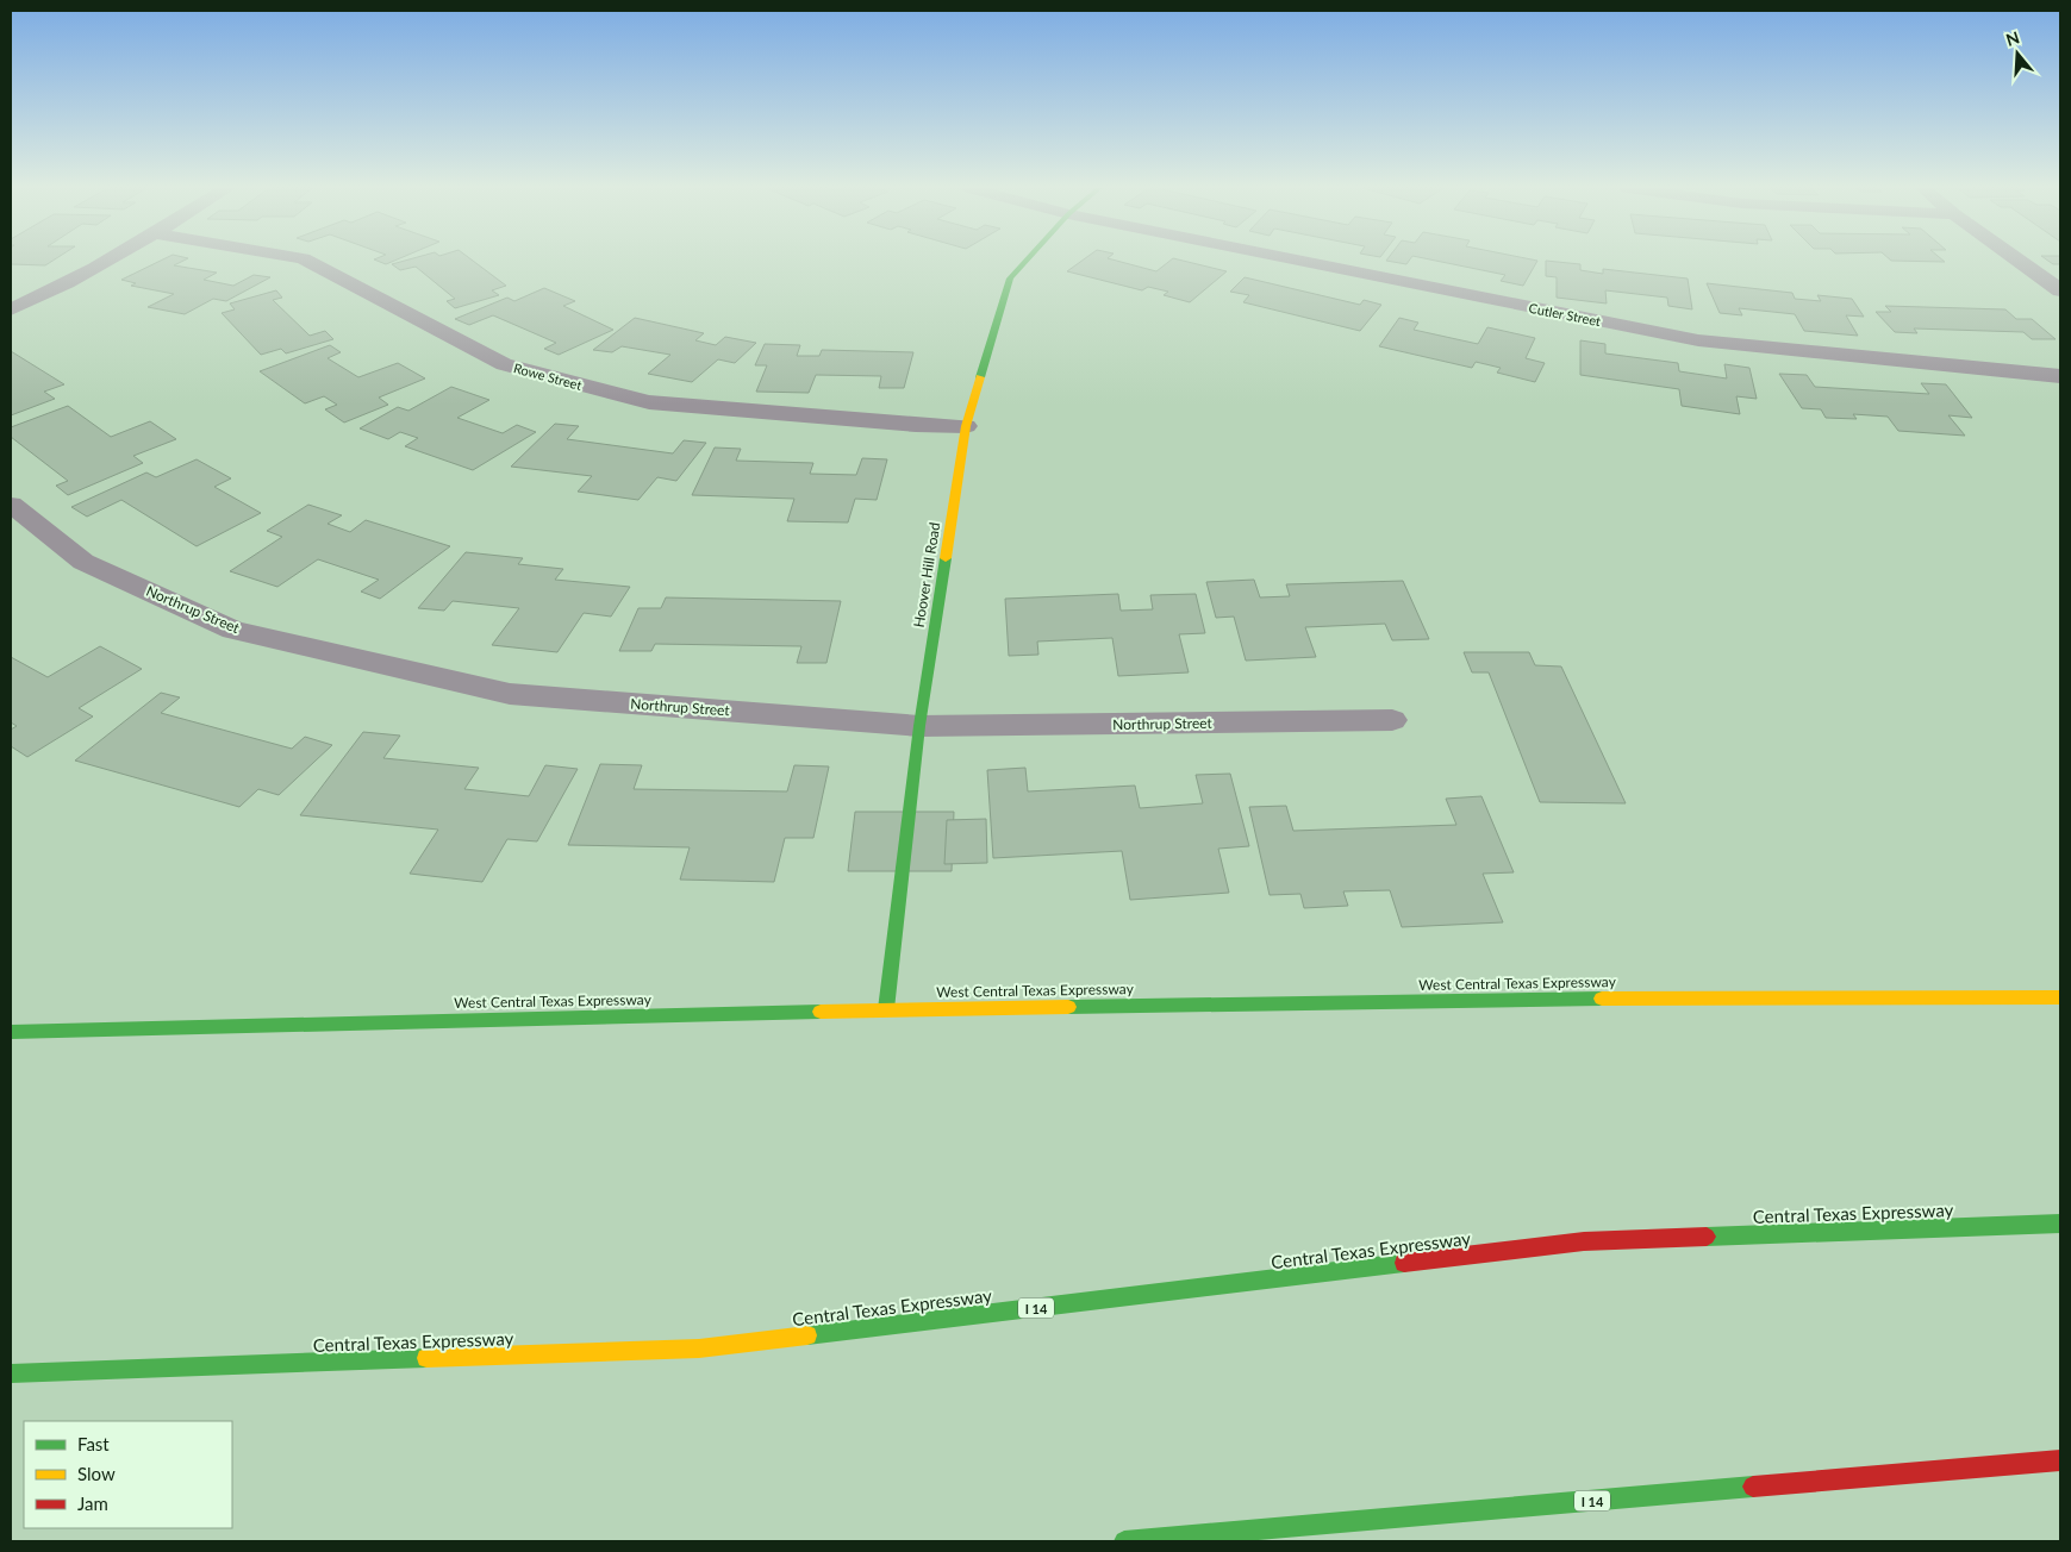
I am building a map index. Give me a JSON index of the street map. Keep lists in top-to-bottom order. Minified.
{"streets":{"main road":["Hoover Hill Road","West Central Texas Expressway","Central Texas Expressway","I 14"],"street":["Cutler Street","Rowe Street","Northrup Street"]},"crossings":[["Rowe Street","Hoover Hill Road"],["Hoover Hill Road","Northrup Street"],["Hoover Hill Road","West Central Texas Expressway"]],"legend":["Fast","Slow","Jam"],"north":"top"}
